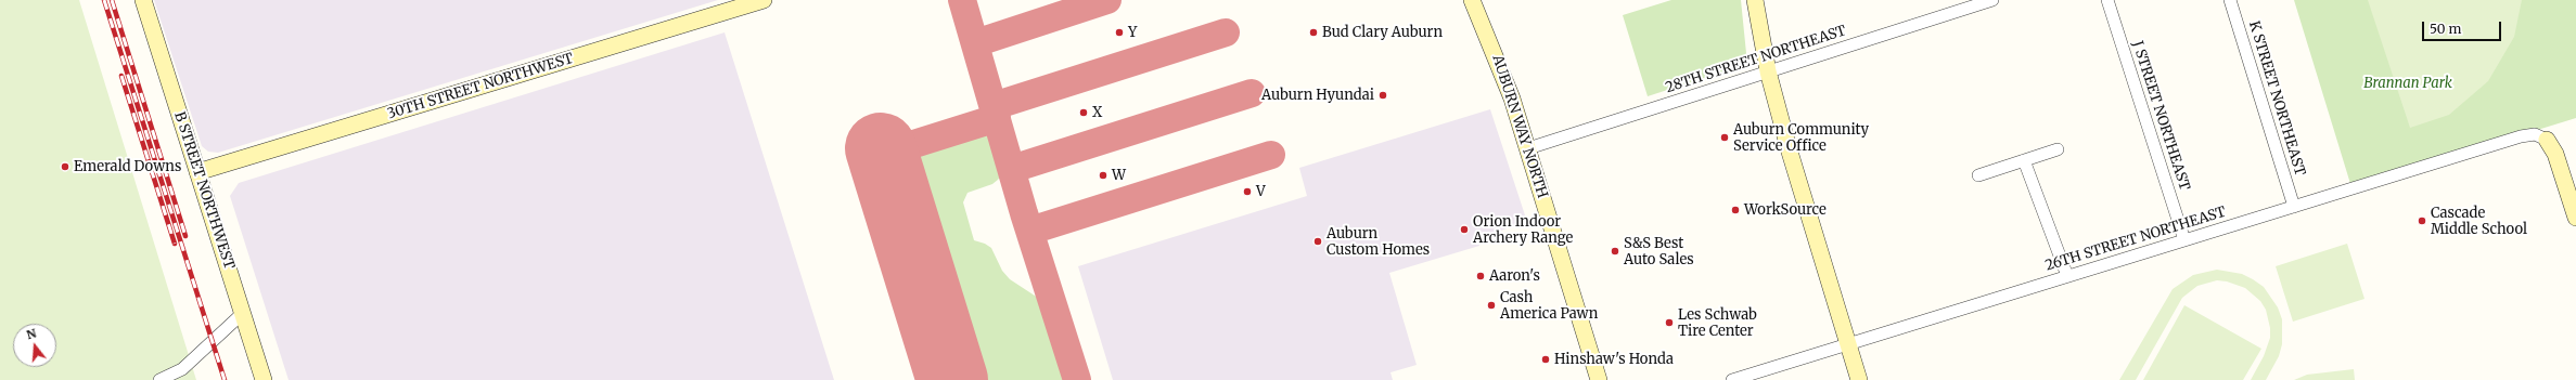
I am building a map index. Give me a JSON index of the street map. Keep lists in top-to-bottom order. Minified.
{"streets":{"street":["28TH STREET NORTHEAST","30TH STREET NORTHWEST","K STREET NORTHEAST","J STREET NORTHEAST","AUBURN WAY NORTH","B STREET NORTHWEST","26TH STREET NORTHEAST"]},"crossings":[["28TH STREET NORTHEAST","AUBURN WAY NORTH"],["30TH STREET NORTHWEST","B STREET NORTHWEST"],["K STREET NORTHEAST","26TH STREET NORTHEAST"],["J STREET NORTHEAST","26TH STREET NORTHEAST"]],"parks":["Brannan Park"],"places":["Y","Bud Clary Auburn","Auburn Hyundai","X","Auburn Community Service Office","Emerald Downs","W","V","WorkSource","Cascade Middle School","Orion Indoor Archery Range","Auburn Custom Homes","S&S Best Auto Sales","Aaron's","Cash America Pawn","Les Schwab Tire Center","Hinshaw's Honda"],"scale_bar":"50 m","north":"top"}
